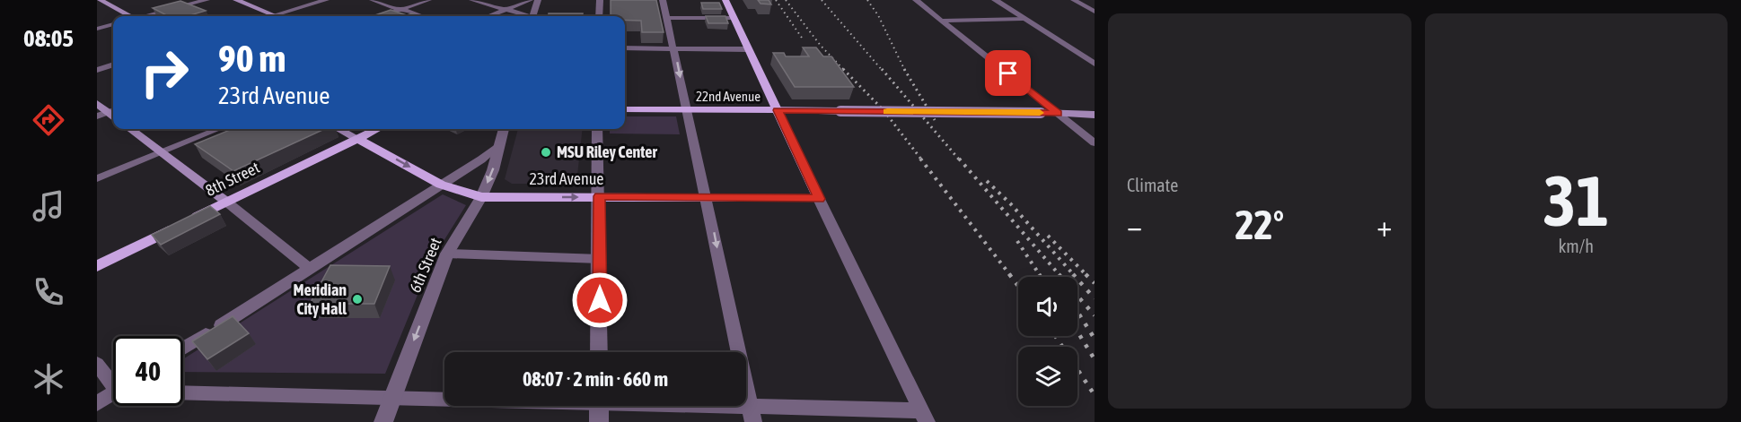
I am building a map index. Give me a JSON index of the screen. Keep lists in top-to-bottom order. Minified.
{"streets":{"main road":["22nd Avenue","8th Street","23rd Avenue"],"street":["6th Street"]},"crossings":[["8th Street","23rd Avenue"],["23rd Avenue","6th Street"]],"one_way":["23rd Avenue","6th Street"],"places":["MSU Riley Center","Meridian City Hall"],"page":{"tabs":"08:05","tile":["Climate",["31","km/h"]],"turn":["90 m","23rd Avenue"],"heat":["−","22°","+"],"limit":"40","trip":"08:07 · 2 min · 660 m"}}
